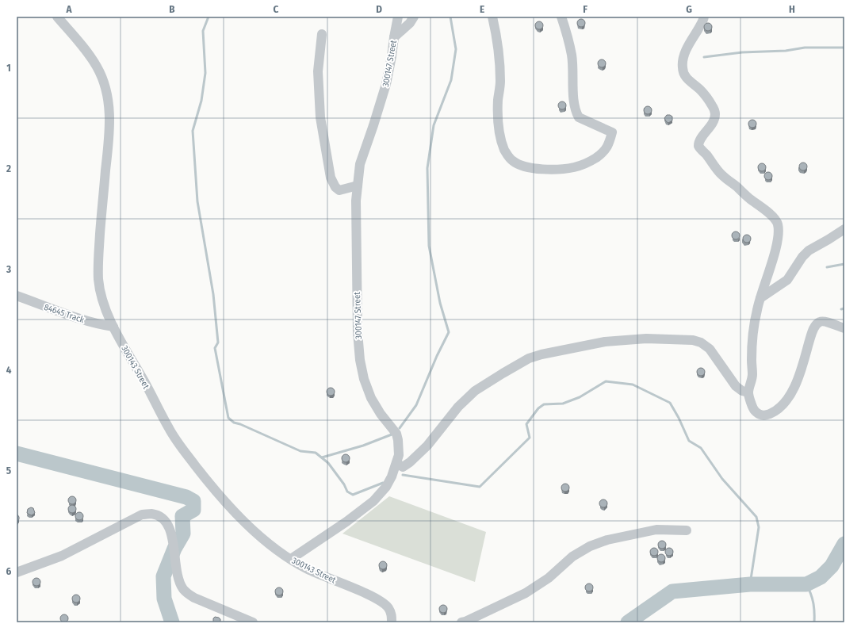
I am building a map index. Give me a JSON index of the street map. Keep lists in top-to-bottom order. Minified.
{"streets":{"street":["300147 Street","84645 Track","300143 Street"]},"crossings":[["300147 Street","300143 Street"],["84645 Track","300143 Street"]],"grid":{"columns":["A","B","C","D","E","F","G","H"],"rows":["1","2","3","4","5","6"]}}
